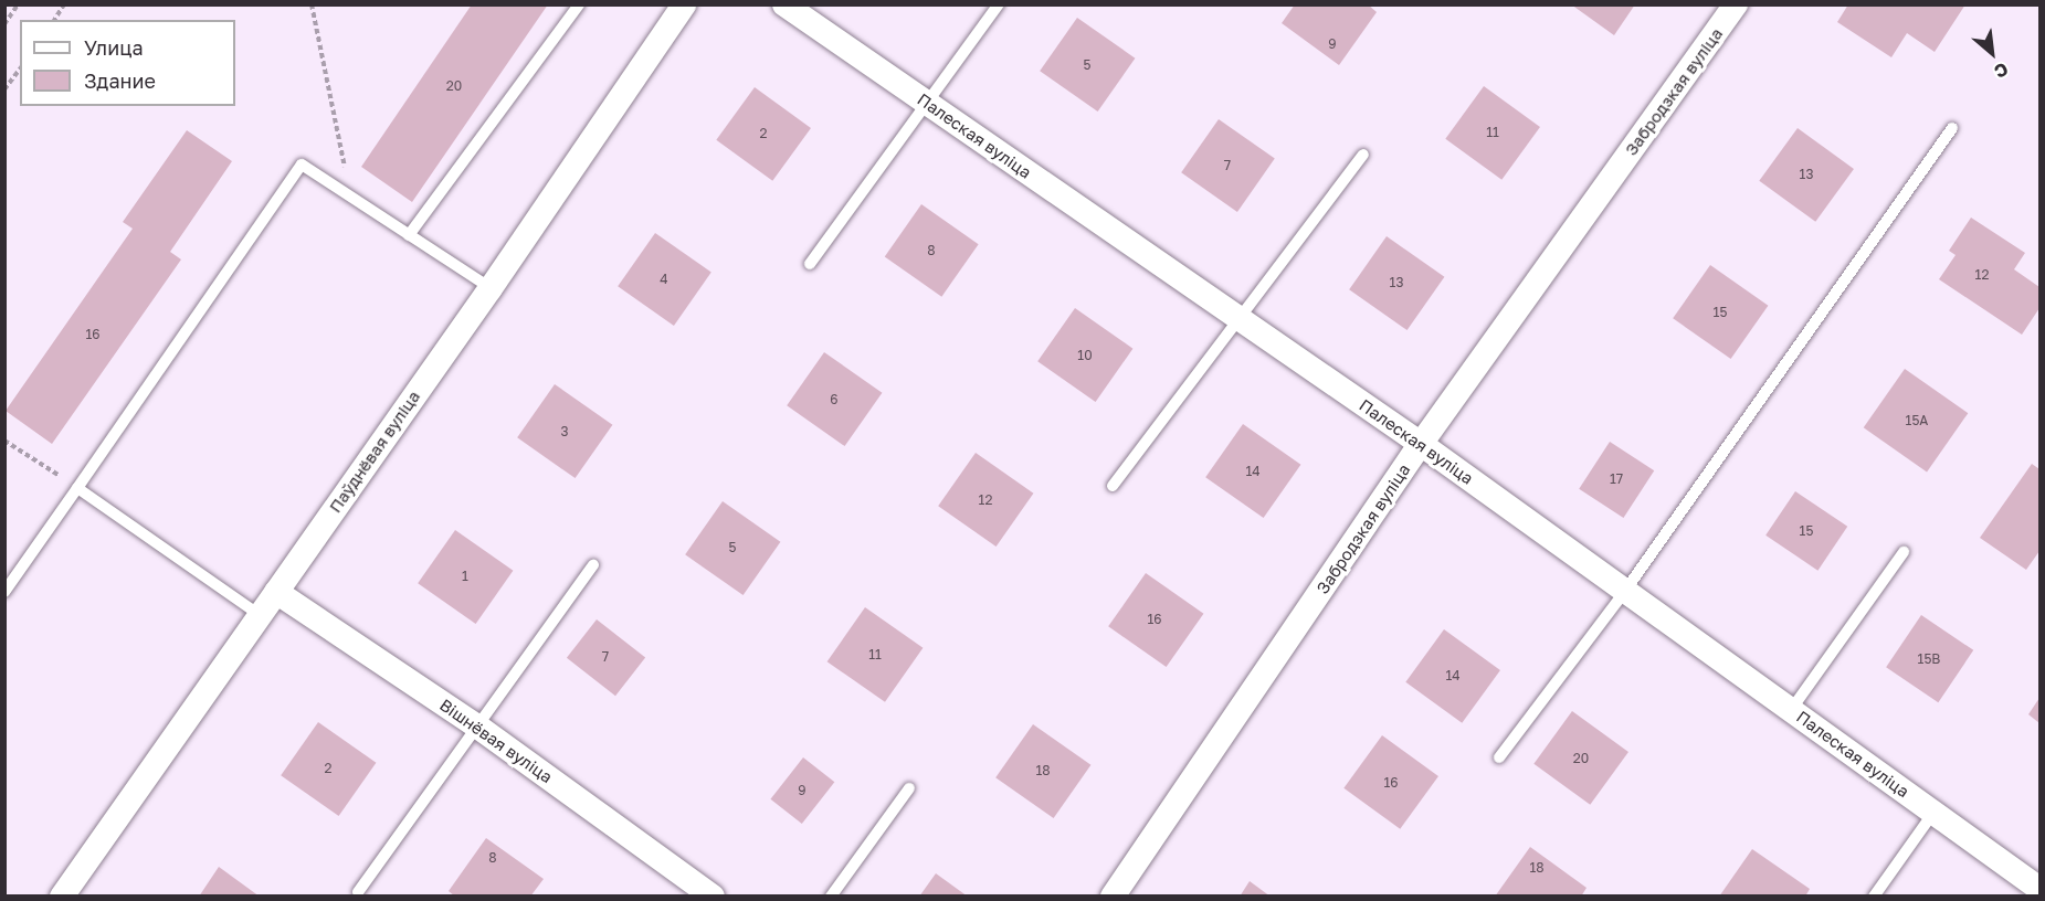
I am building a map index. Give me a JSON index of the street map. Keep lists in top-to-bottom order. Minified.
{"streets":{"street":["Забродзкая вуліца","Палеская вуліца","Паўднёвая вуліца","Вішнёвая вуліца"]},"crossings":[["Забродзкая вуліца","Палеская вуліца"],["Паўднёвая вуліца","Вішнёвая вуліца"]],"house_numbers":["9","5","20","11","2","7","13","8","12","4","13","15","16","10","6","15А","3","14","17","12","15","5","1","16","11","7","15В","14","20","2","18","16","9","8","18"],"legend":["Улица","Здание"],"north":"bottom right"}
